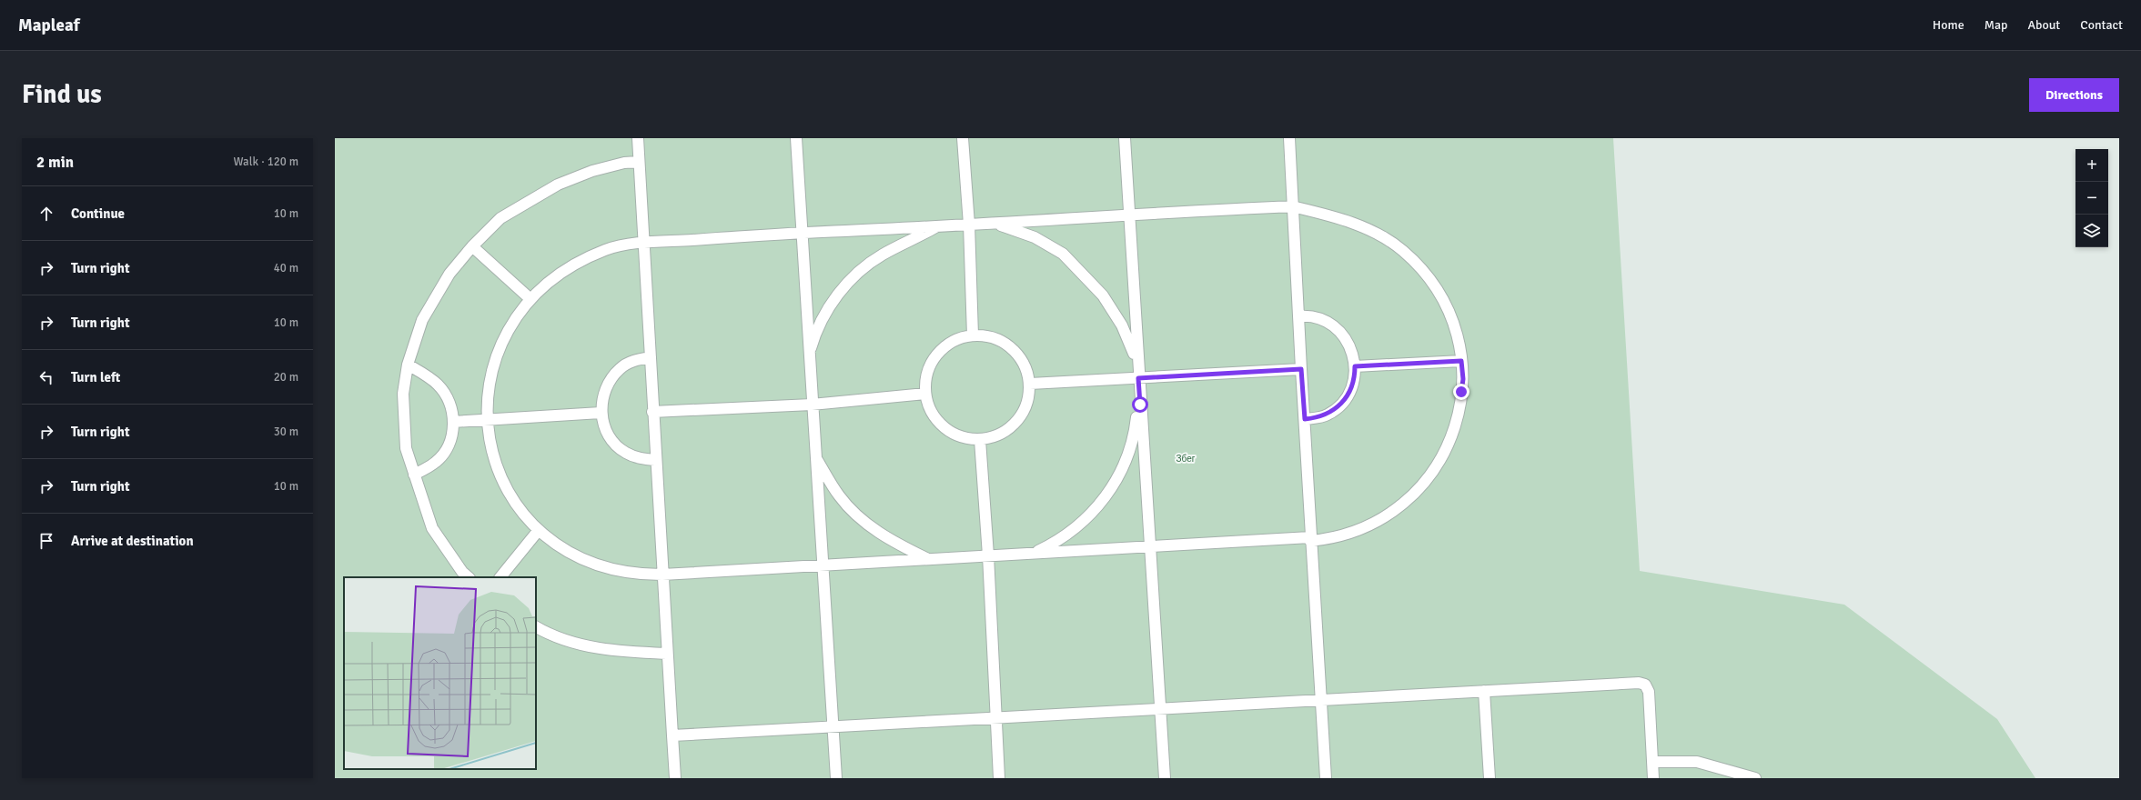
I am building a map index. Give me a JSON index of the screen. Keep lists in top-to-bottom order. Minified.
{"parks":["Збег"],"page":{"header":"Mapleaf","nav":["Home","Map","About","Contact"],"buttons":"Directions","title":"Find us","heading":["2 min","Walk · 120 m"],"map_buttons":["+","−"],"list":[["Continue","10 m"],["Turn right","40 m"],["Turn right","10 m"],["Turn left","20 m"],["Turn right","30 m"],["Turn right","10 m"],"Arrive at destination"]}}
